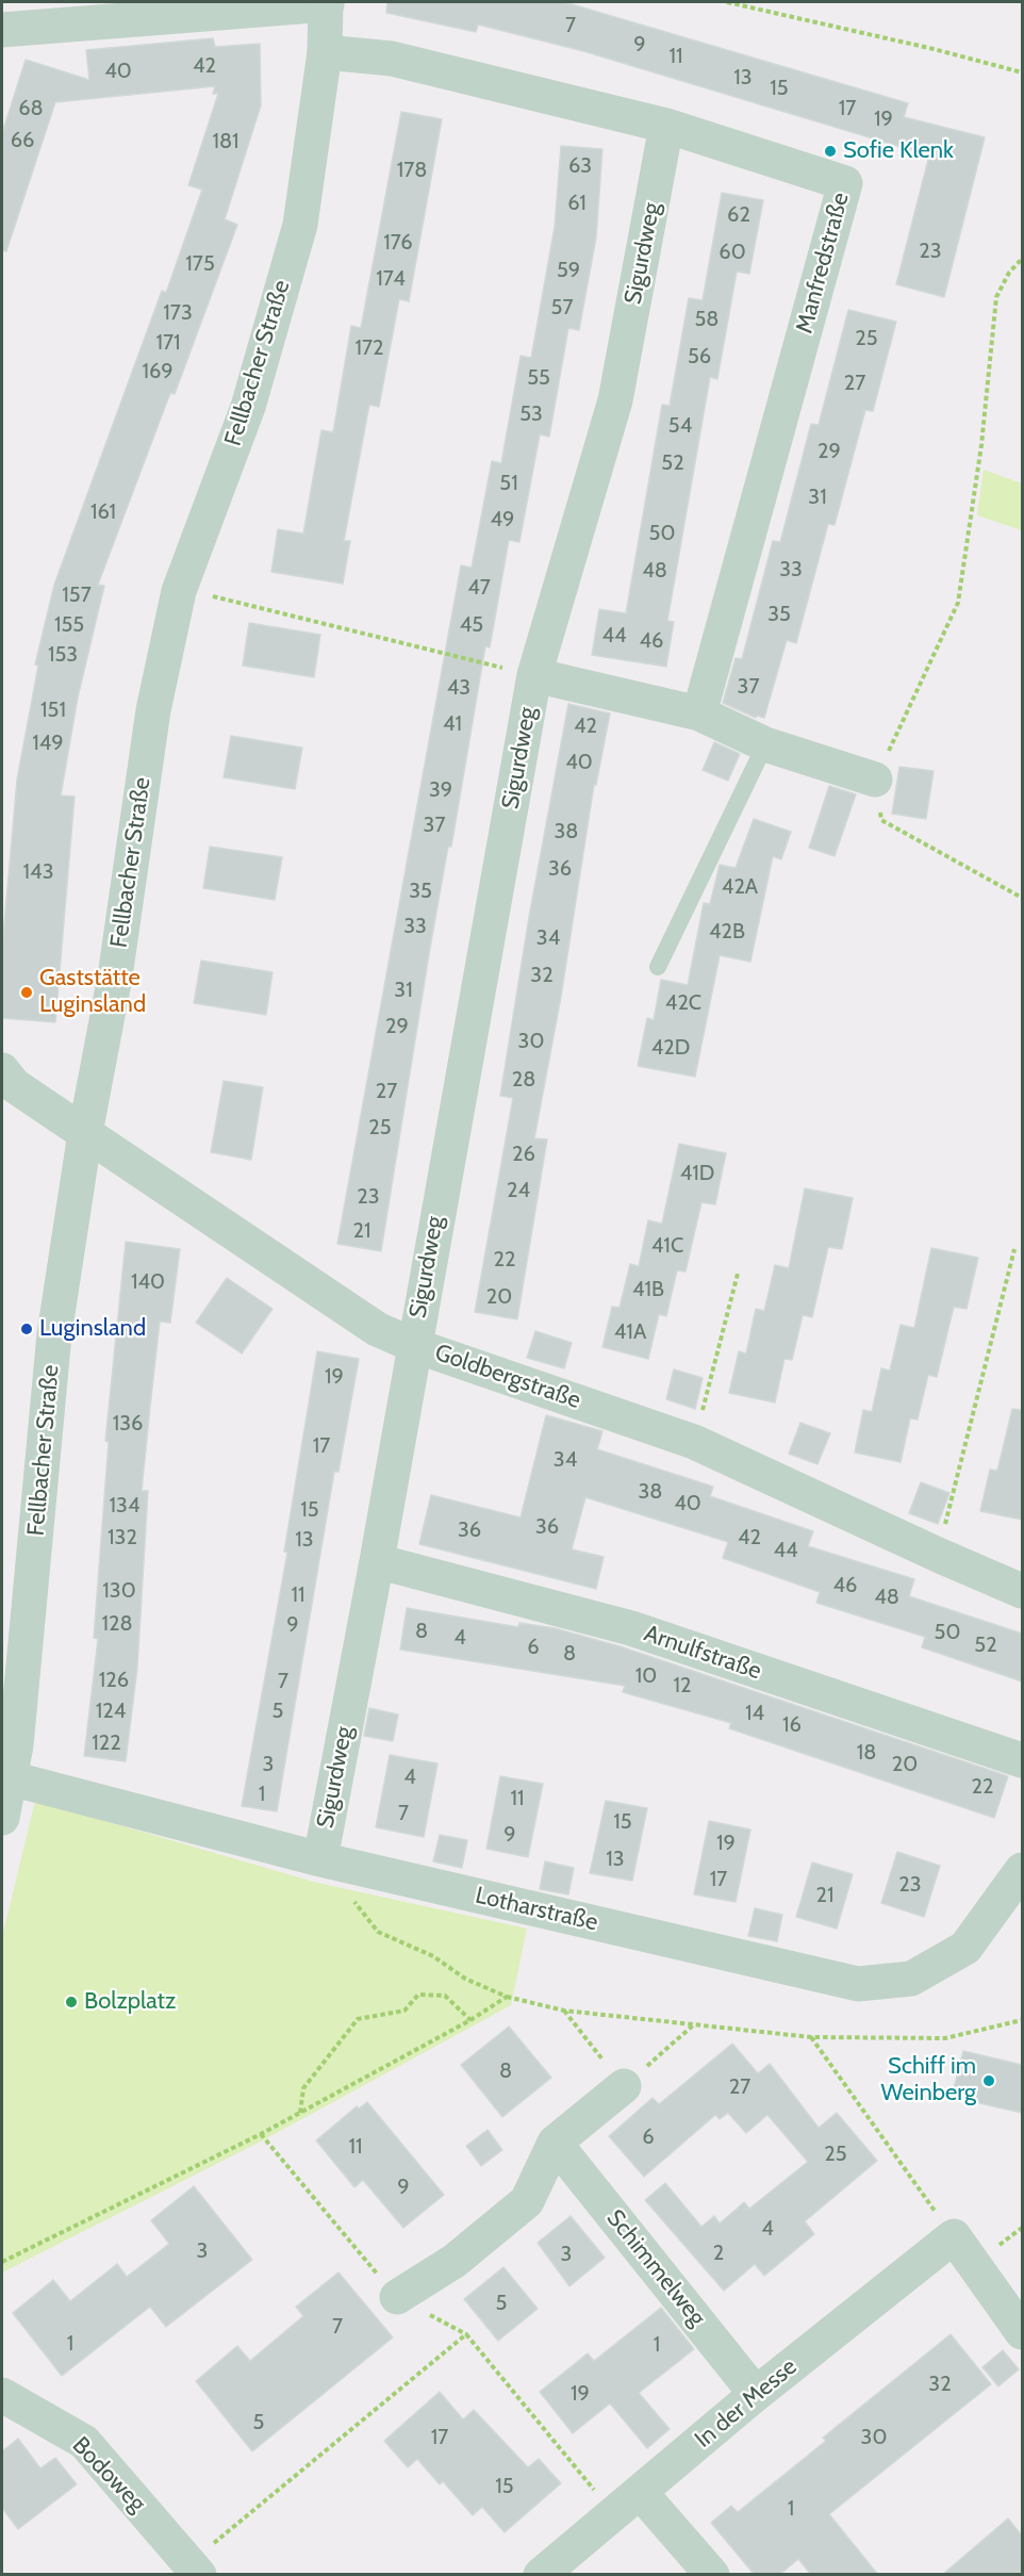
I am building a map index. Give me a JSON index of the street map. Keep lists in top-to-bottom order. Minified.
{"streets":{"street":["Sigurdweg","Manfredstraße","Fellbacher Straße","Goldbergstraße","Arnulfstraße","Lotharstraße","Schimmelweg","In der Messe","Bodoweg"]},"crossings":[["Sigurdweg","Manfredstraße"],["Sigurdweg","Goldbergstraße"],["Sigurdweg","Arnulfstraße"],["Sigurdweg","Lotharstraße"],["Manfredstraße","Fellbacher Straße"],["Fellbacher Straße","Goldbergstraße"],["Fellbacher Straße","Lotharstraße"],["Schimmelweg","In der Messe"]],"places":["Sofie Klenk","Gaststätte Luginsland","Luginsland","Bolzplatz","Schiff im Weinberg"],"house_numbers":["7","9","11","42","40","13","15","68","17","19","66","181","63","178","61","62","176","23","60","175","59","174","57","173","58","25","171","172","56","169","55","27","53","54","29","52","51","31","161","49","50","33","48","47","157","35","155","45","44","46","153","37","43","151","41","42","149","40","39","37","38","36","143","42A","35","33","42B","34","32","31","42C","29","30","42D","28","27","25","26","41D","24","23","21","41C","22","140","41B","20","41A","19","136","17","34","38","40","134","15","36","36","132","42","13","44","46","130","11","48","128","9","8","50","4","52","6","8","10","126","7","12","124","5","14","16","122","18","3","20","4","22","1","11","7","15","9","19","13","17","23","21","8","27","6","11","25","9","4","3","2","3","5","7","1","1","32","19","5","17","30","15","1"]}
